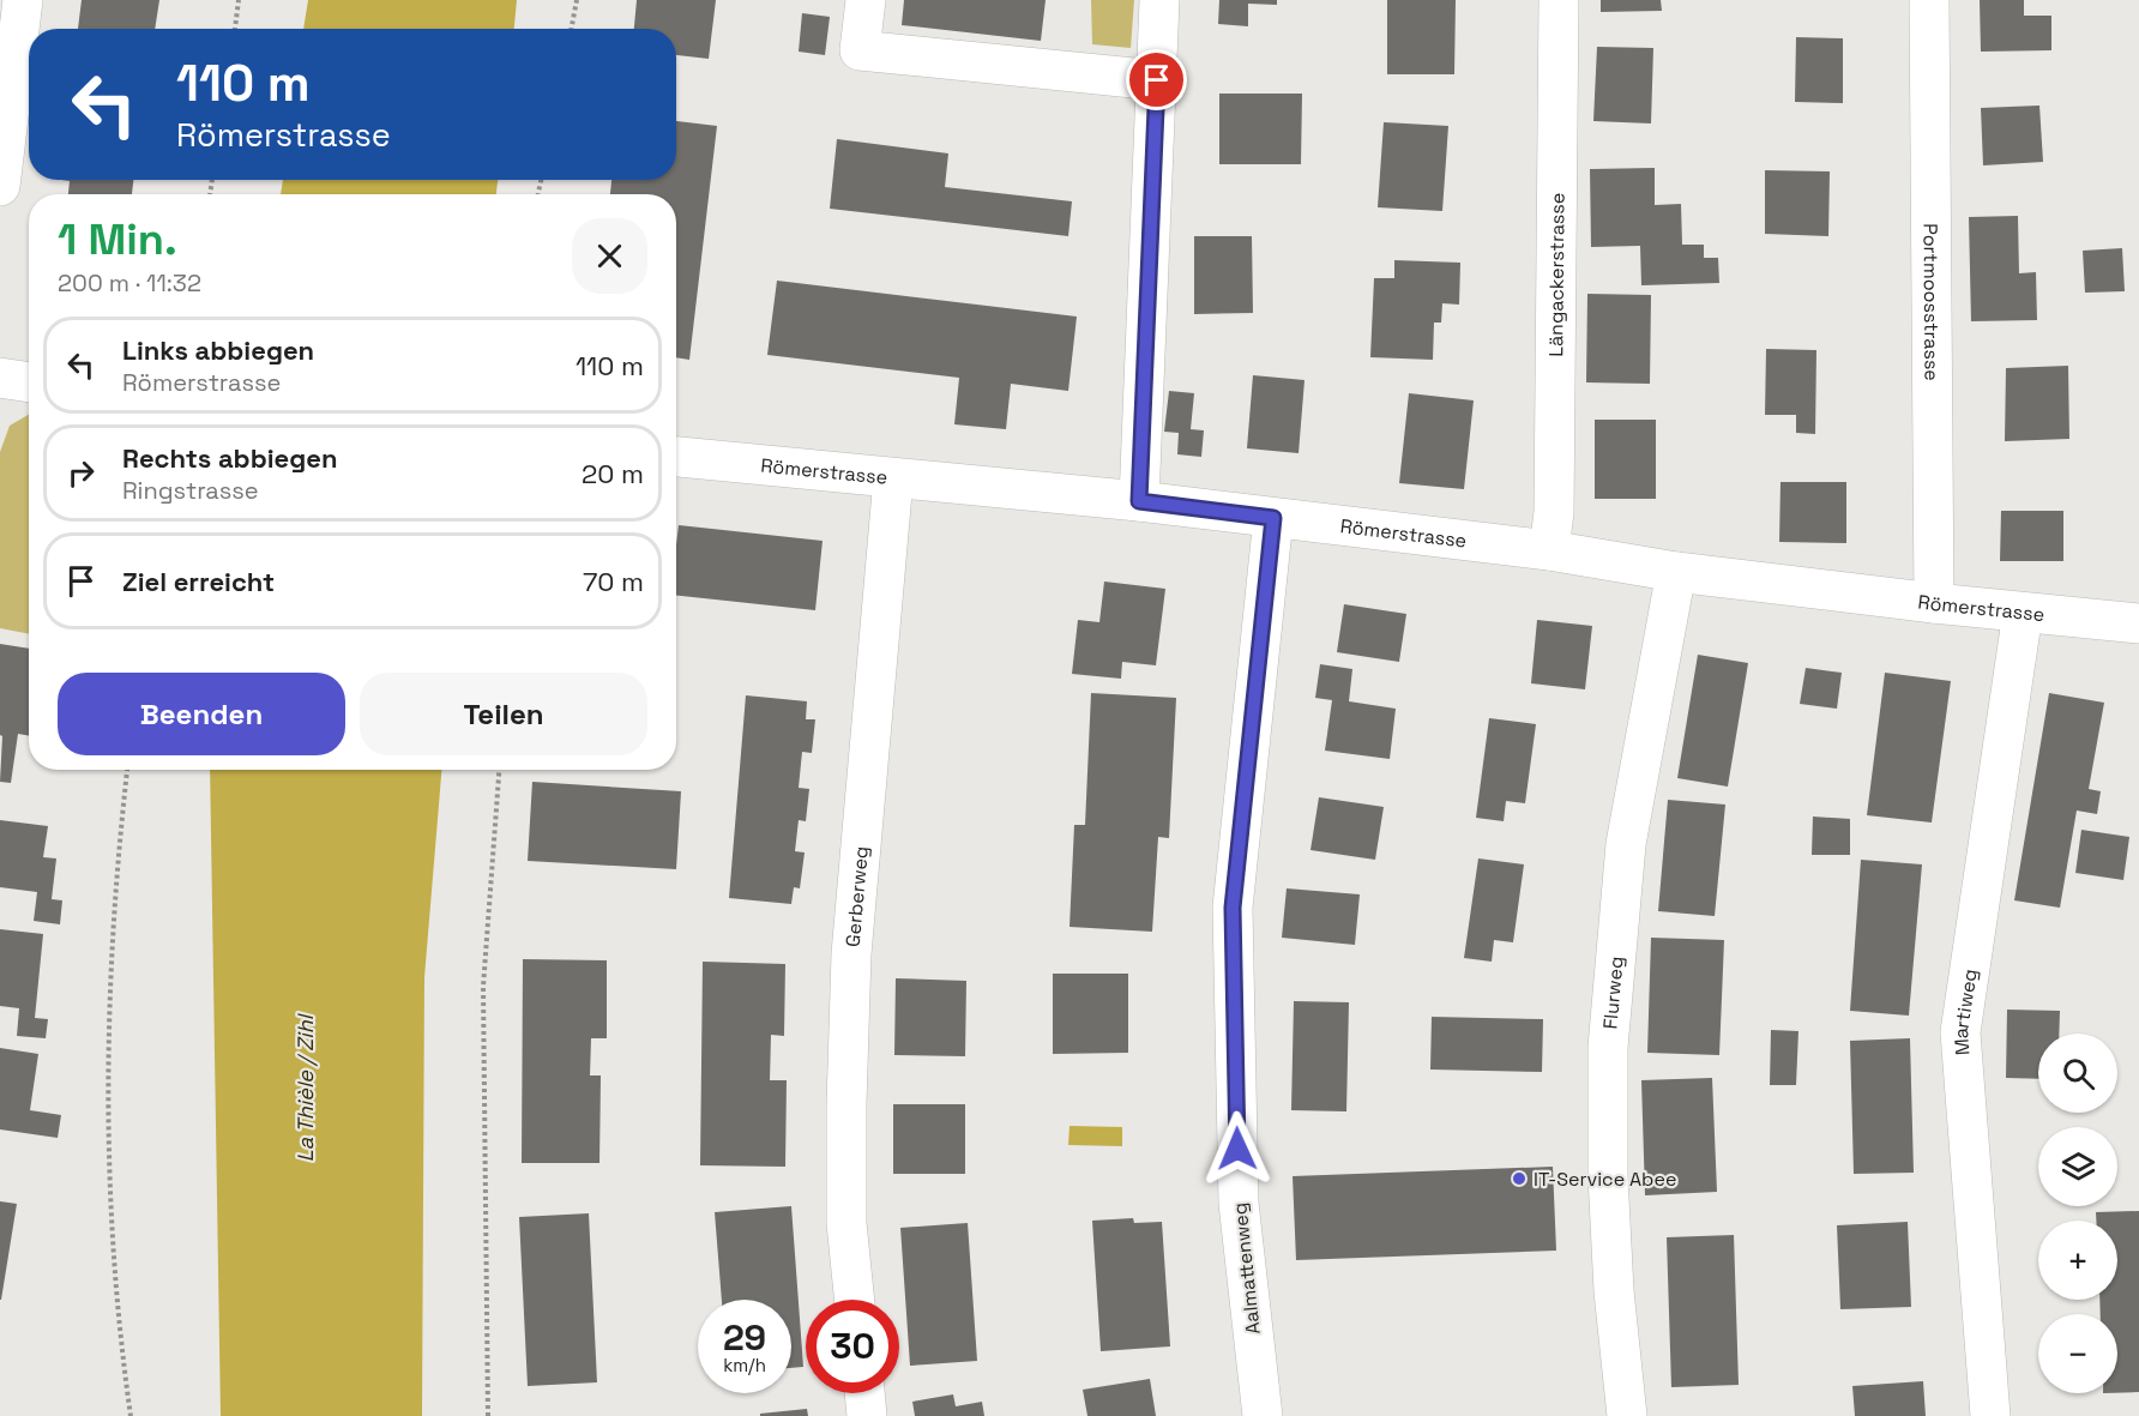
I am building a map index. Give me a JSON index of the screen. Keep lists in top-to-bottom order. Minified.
{"streets":{"street":["Längackerstrasse","Portmoosstrasse","Römerstrasse","Gerberweg","Flurweg","Martiweg","Aalmattenweg"]},"crossings":[["Längackerstrasse","Römerstrasse"],["Portmoosstrasse","Römerstrasse"],["Römerstrasse","Gerberweg"],["Römerstrasse","Flurweg"],["Römerstrasse","Martiweg"],["Römerstrasse","Aalmattenweg"]],"water":["La Thièle / Zihl"],"places":["IT-Service Abee"],"page":{"turn":["110 m","Römerstrasse"],"heading":["1 Min.","200 m · 11:32"],"list":[{"name":"Links abbiegen","note":"Römerstrasse","value":"110 m"},{"name":"Rechts abbiegen","note":"Ringstrasse","value":"20 m"},{"name":"Ziel erreicht","value":"70 m"}],"buttons":["Beenden","Teilen"],"map_buttons":["+","−"],"speed":"29 km/h","limit":"30"}}
